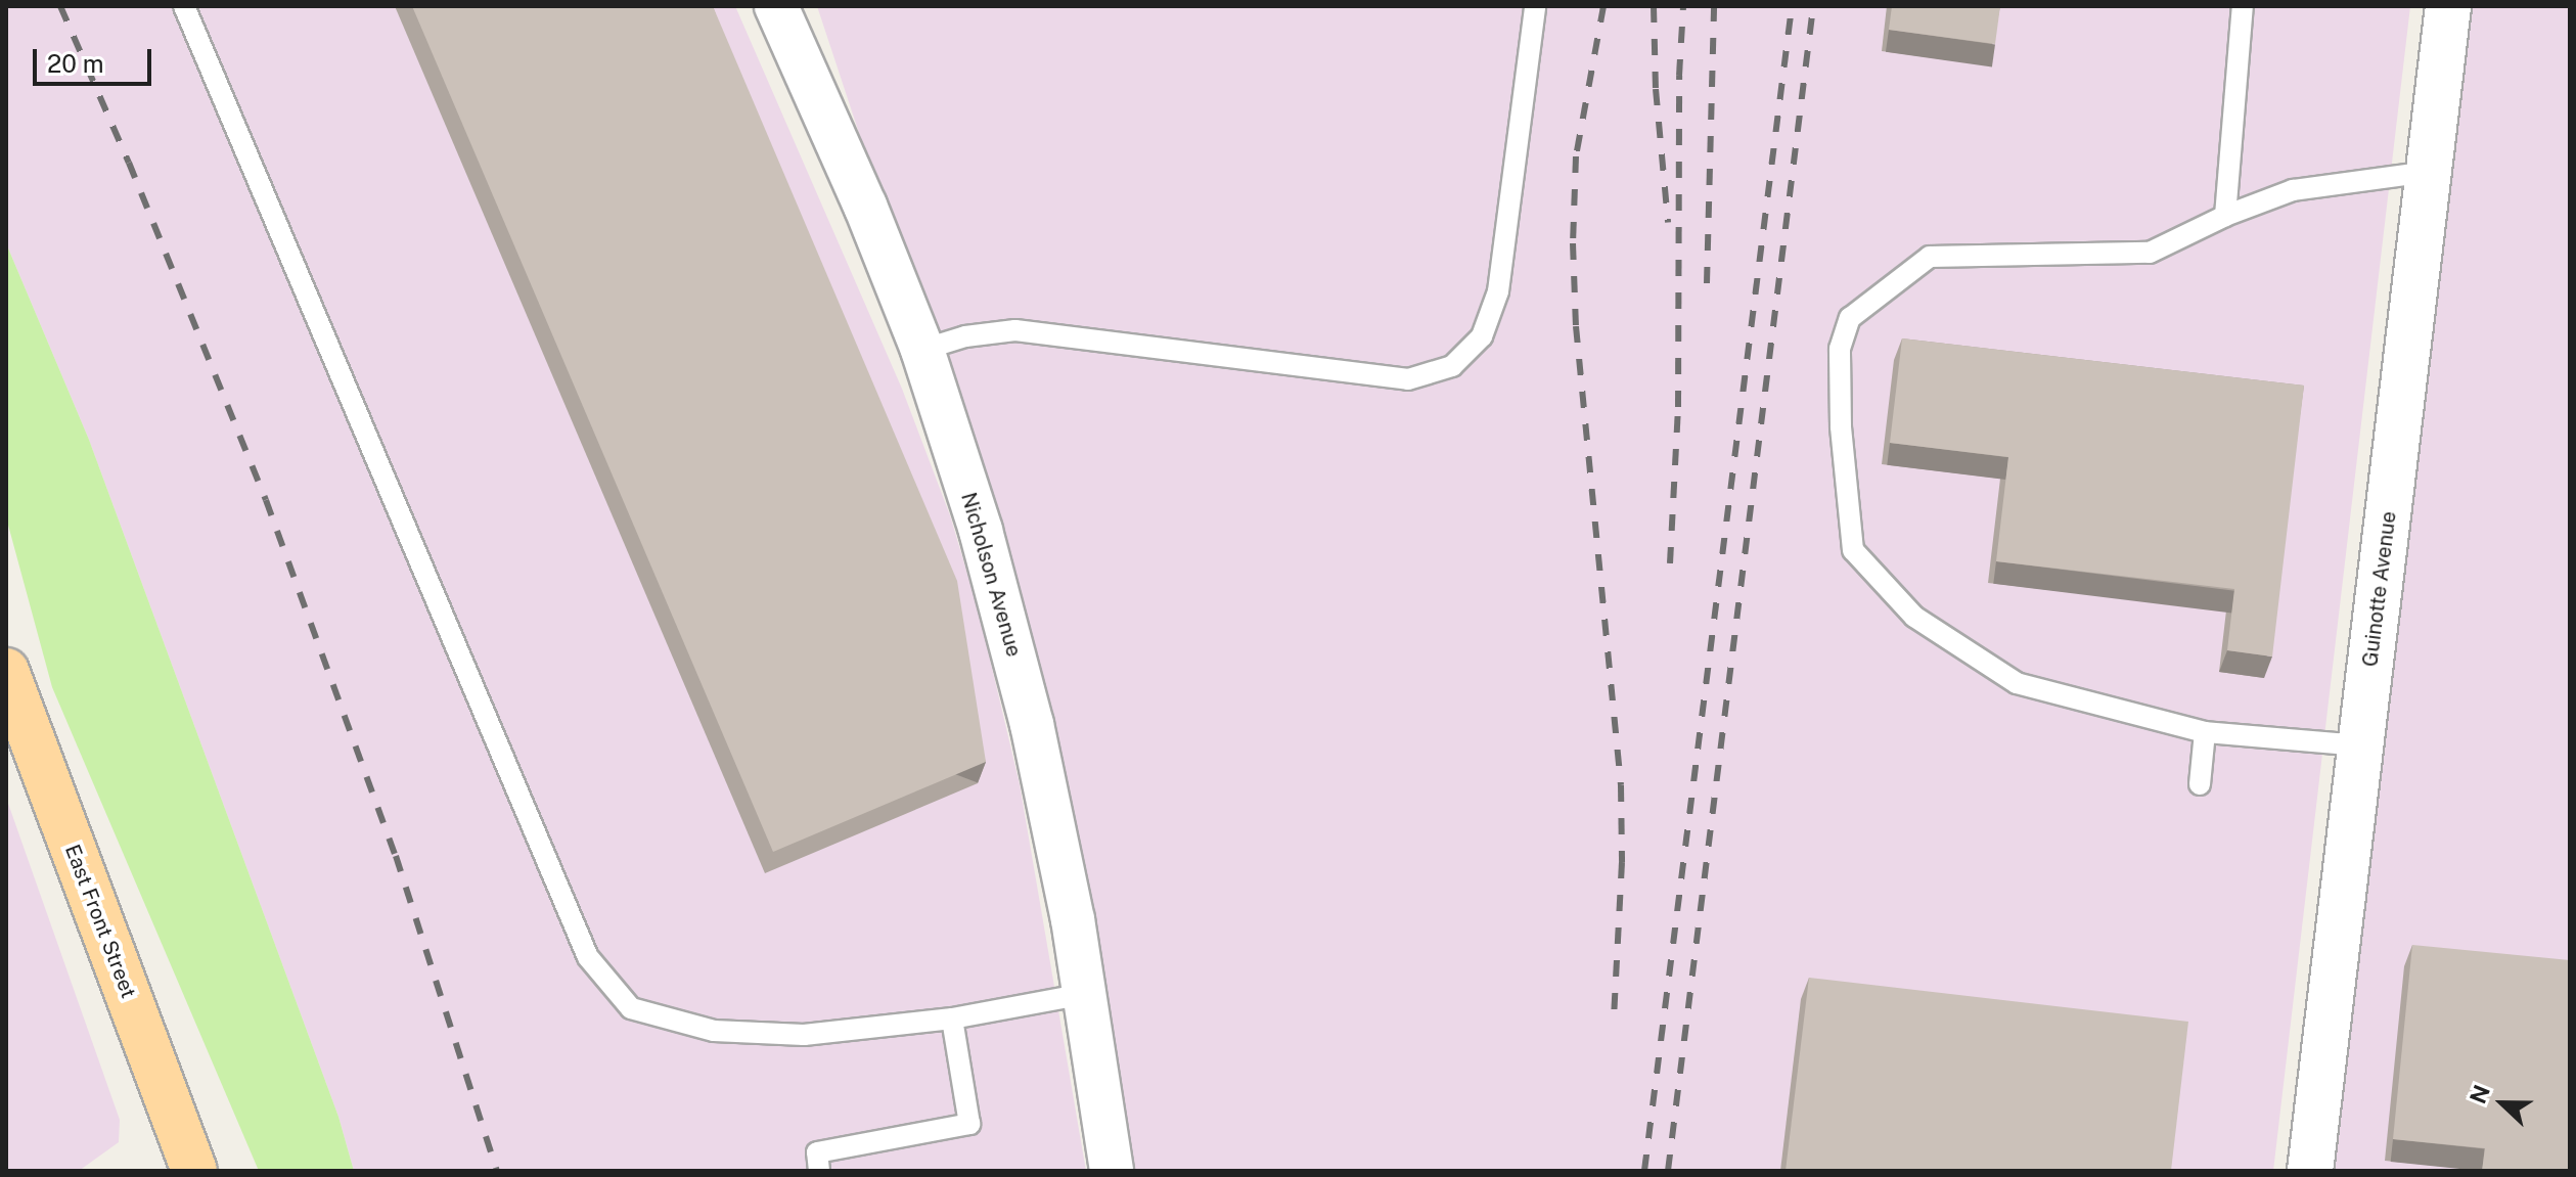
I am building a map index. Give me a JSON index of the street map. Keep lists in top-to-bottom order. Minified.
{"streets":{"main road":["East Front Street"],"street":["Nicholson Avenue","Guinotte Avenue"]},"scale_bar":"20 m","north":"left"}
